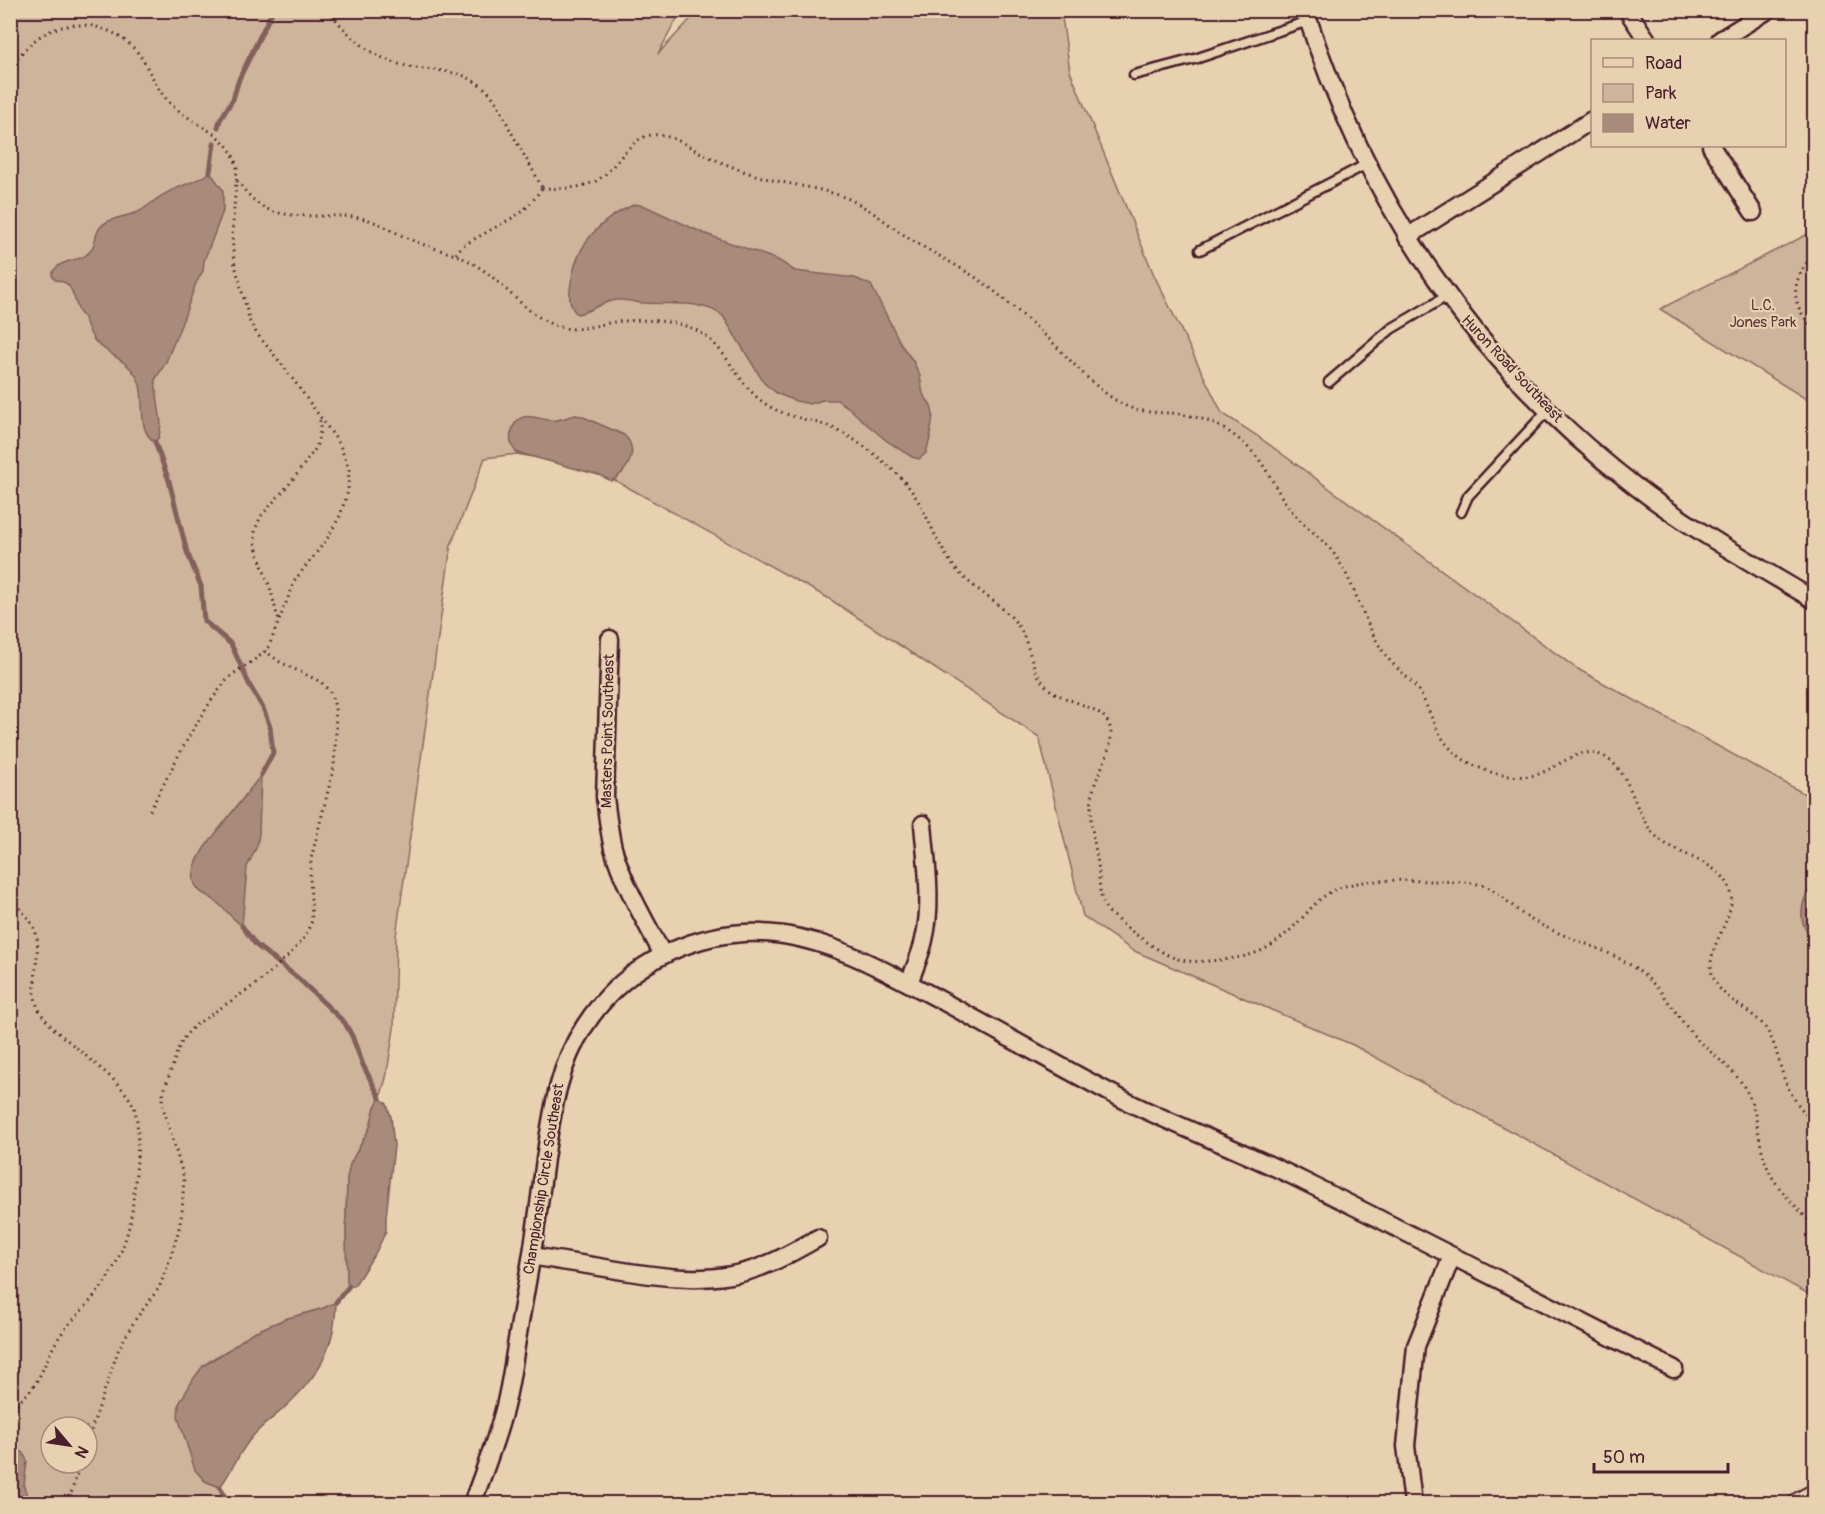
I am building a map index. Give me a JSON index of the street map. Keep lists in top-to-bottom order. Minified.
{"streets":{"street":["Huron Road Southeast","Masters Point Southeast","Championship Circle Southeast"]},"crossings":[["Masters Point Southeast","Championship Circle Southeast"]],"parks":["L.C. Jones Park"],"legend":["Road","Park","Water"],"scale_bar":"50 m","north":"bottom right"}
